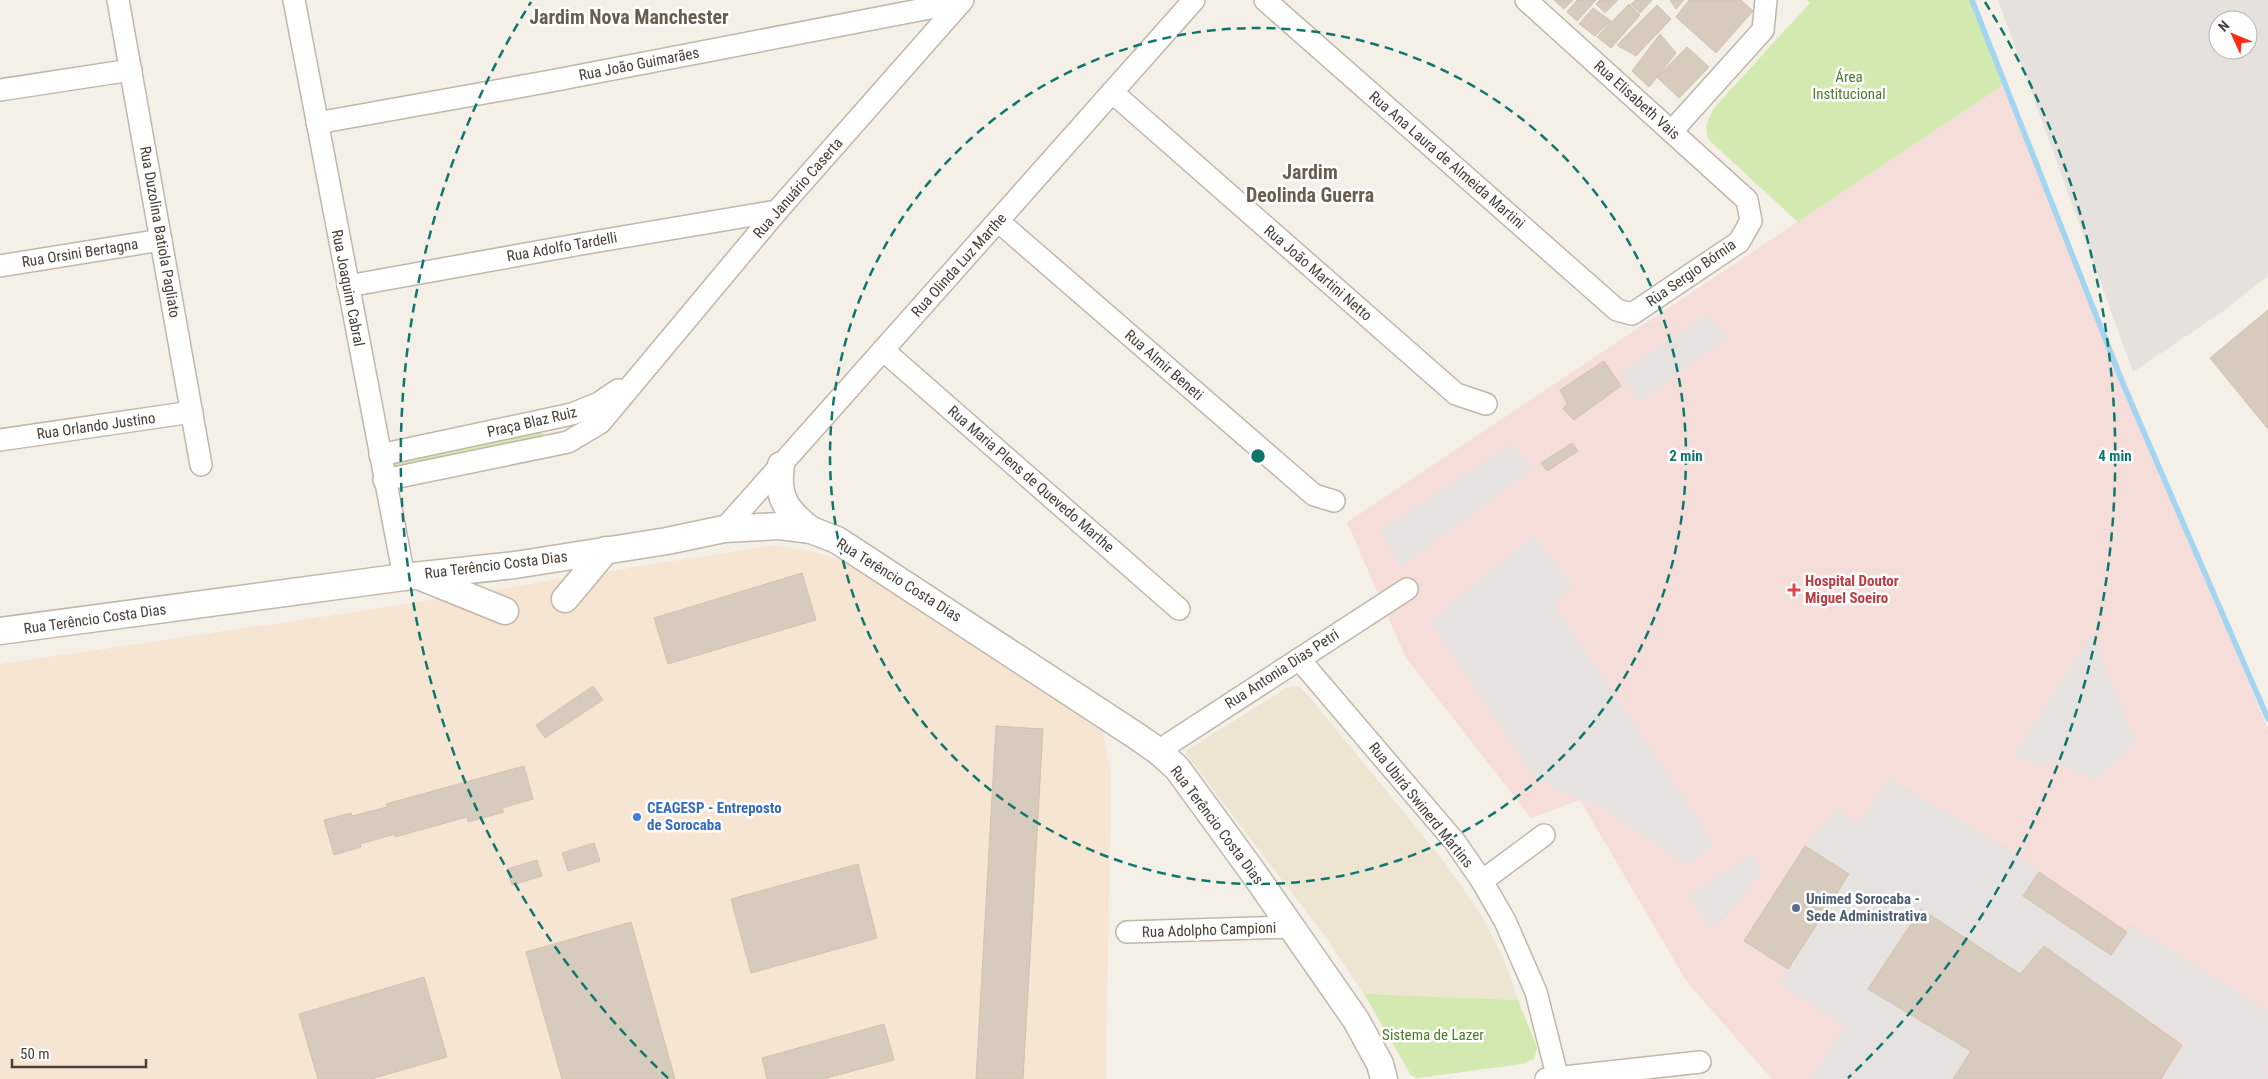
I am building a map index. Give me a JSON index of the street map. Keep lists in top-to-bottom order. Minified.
{"streets":{"street":["Rua João Guimarães","Rua Elisabeth Vais","Rua Ana Laura de Almeida Martini","Rua Januário Caserta","Rua Duzolina Batiola Pagliato","Rua Adolfo Tardelli","Rua Orsini Bertagna","Rua Olinda Luz Marthe","Rua João Martini Netto","Rua Sergio Bórnia","Rua Joaquim Cabral","Rua Almir Beneti","Praça Blaz Ruiz","Rua Orlando Justino","Rua Maria Plens de Quevedo Marthe","Rua Terêncio Costa Dias","Rua Antonia Dias Petri","Rua Ubirá Swinerd Martins","Rua Adolpho Campioni"]},"crossings":[["Rua João Guimarães","Rua Januário Caserta"],["Rua João Guimarães","Rua Joaquim Cabral"],["Rua Elisabeth Vais","Rua Sergio Bórnia"],["Rua Ana Laura de Almeida Martini","Rua Sergio Bórnia"],["Rua Januário Caserta","Rua Adolfo Tardelli"],["Rua Januário Caserta","Praça Blaz Ruiz"],["Rua Duzolina Batiola Pagliato","Rua Orsini Bertagna"],["Rua Duzolina Batiola Pagliato","Rua Orlando Justino"],["Rua Adolfo Tardelli","Rua Joaquim Cabral"],["Rua Olinda Luz Marthe","Rua João Martini Netto"],["Rua Olinda Luz Marthe","Rua Almir Beneti"],["Rua Olinda Luz Marthe","Rua Maria Plens de Quevedo Marthe"],["Rua Olinda Luz Marthe","Rua Terêncio Costa Dias"],["Rua Joaquim Cabral","Praça Blaz Ruiz"],["Rua Joaquim Cabral","Rua Terêncio Costa Dias"],["Rua Terêncio Costa Dias","Rua Antonia Dias Petri"],["Rua Terêncio Costa Dias","Rua Adolpho Campioni"],["Rua Antonia Dias Petri","Rua Ubirá Swinerd Martins"]],"districts":["Jardim Nova Manchester","Jardim Deolinda Guerra"],"parks":["Área Institucional","Sistema de Lazer"],"places":{"health":["Hospital Doutor Miguel Soeiro"],"other":["CEAGESP - Entreposto de Sorocaba","Unimed Sorocaba - Sede Administrativa"]},"scale_bar":"50 m","north":"top left","rings":["2 min","4 min"]}
